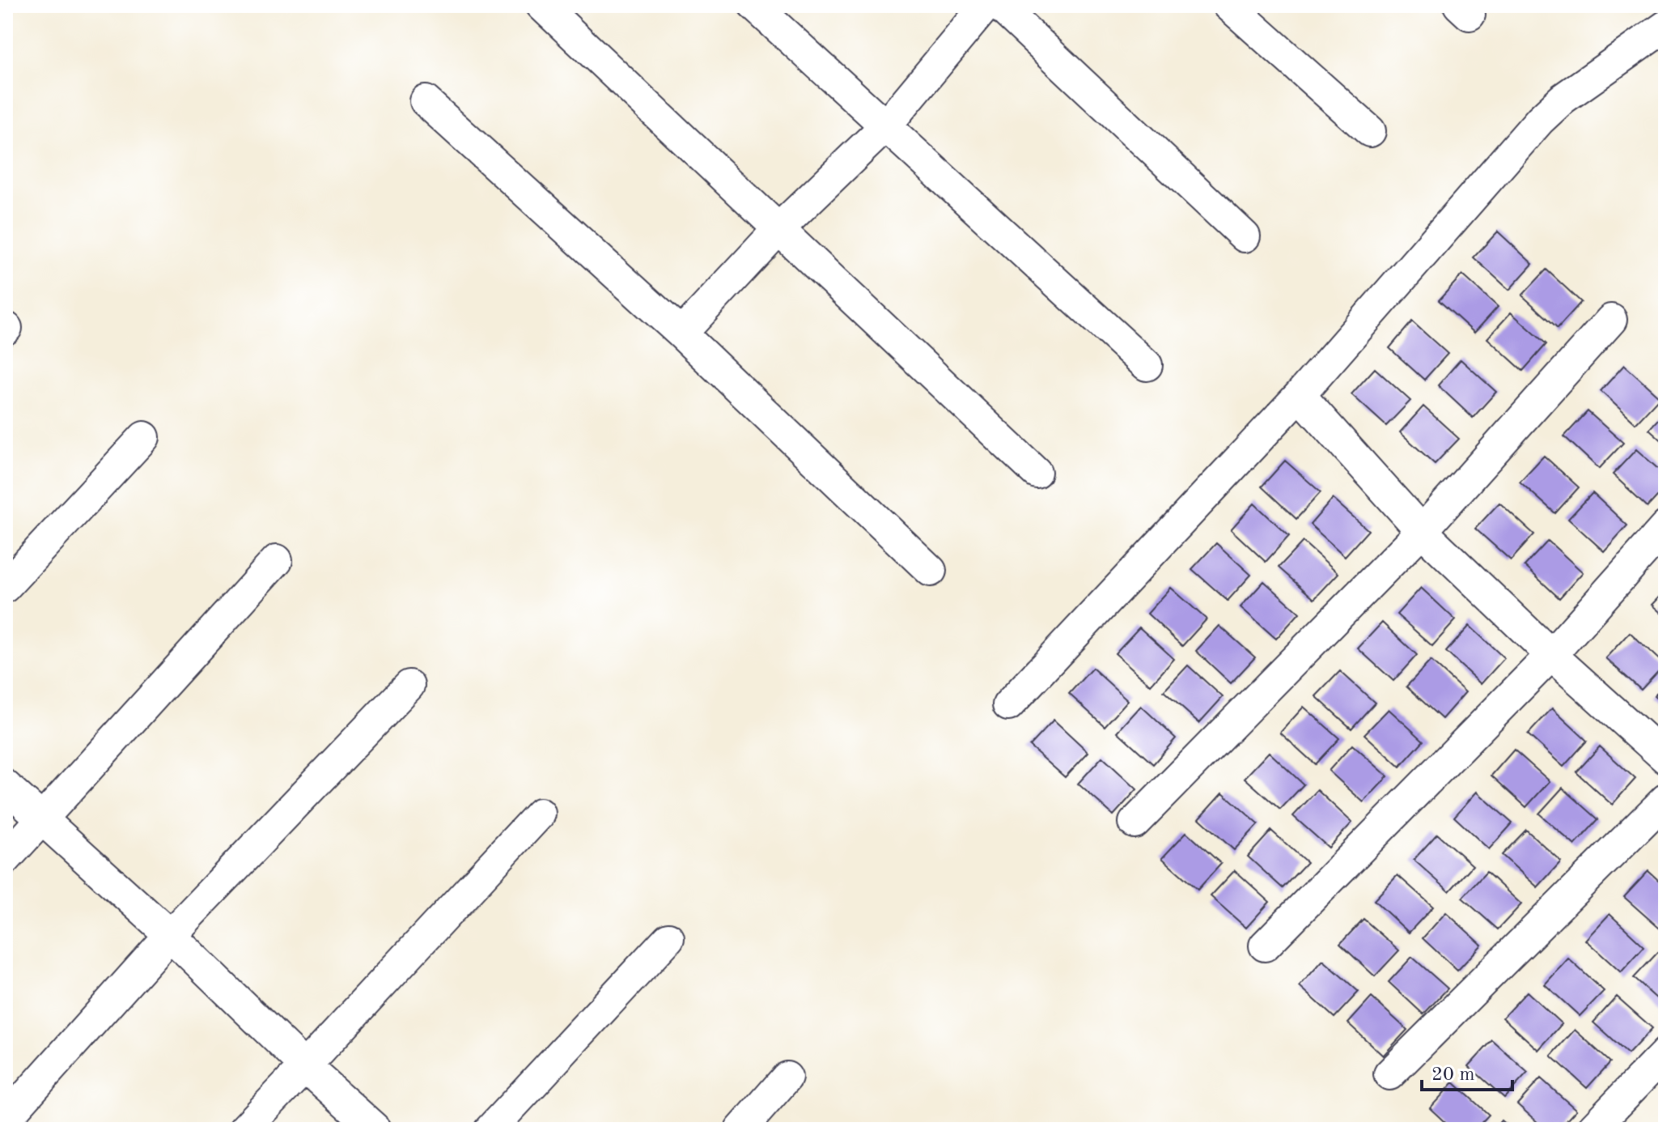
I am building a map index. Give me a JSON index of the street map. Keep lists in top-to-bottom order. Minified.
{"scale_bar":"20 m"}
